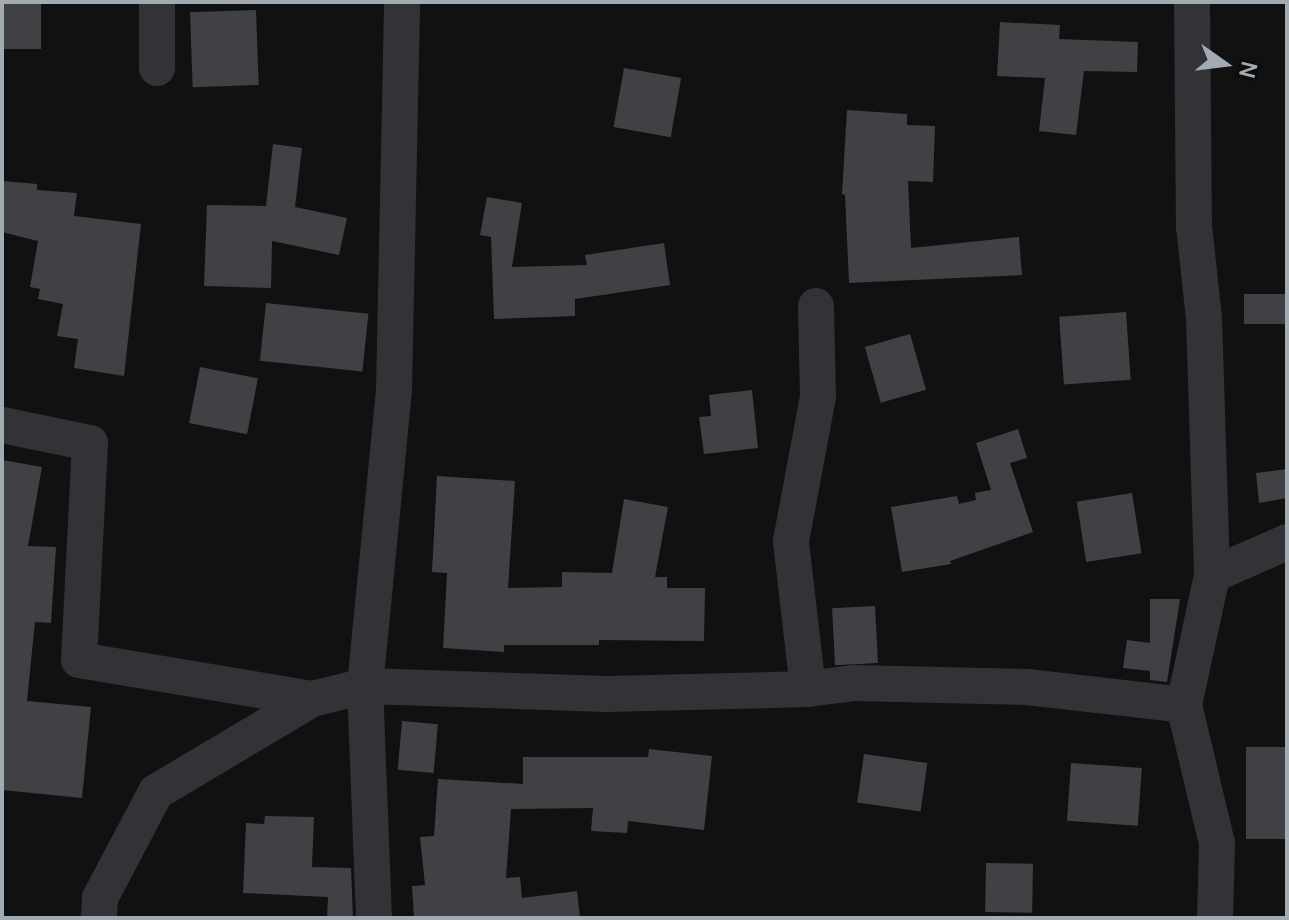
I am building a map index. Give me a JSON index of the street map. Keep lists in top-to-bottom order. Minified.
{"north":"right"}
